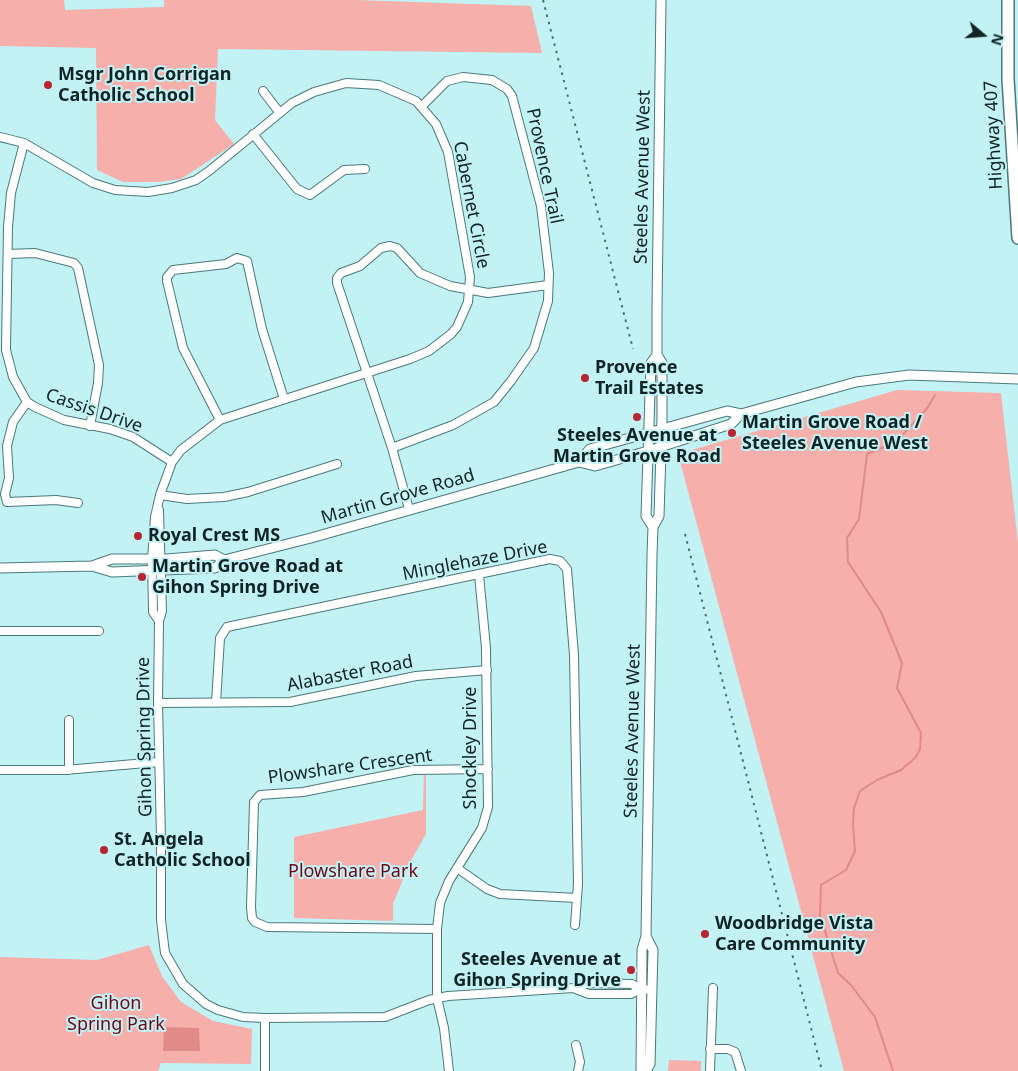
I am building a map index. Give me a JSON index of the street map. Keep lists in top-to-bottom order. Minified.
{"streets":{"highway":["Highway 407"],"main road":["Steeles Avenue West","Martin Grove Road"],"street":["Provence Trail","Cabernet Circle","Cassis Drive","Minglehaze Drive","Alabaster Road","Gihon Spring Drive","Shockley Drive","Plowshare Crescent"]},"crossings":[["Provence Trail","Cabernet Circle"],["Steeles Avenue West","Martin Grove Road"],["Steeles Avenue West","Gihon Spring Drive"],["Cabernet Circle","Cassis Drive"],["Cabernet Circle","Martin Grove Road"],["Cabernet Circle","Gihon Spring Drive"],["Martin Grove Road","Gihon Spring Drive"],["Minglehaze Drive","Alabaster Road"],["Minglehaze Drive","Shockley Drive"],["Alabaster Road","Gihon Spring Drive"],["Alabaster Road","Shockley Drive"],["Gihon Spring Drive","Shockley Drive"],["Shockley Drive","Plowshare Crescent"]],"parks":["Plowshare Park","Gihon Spring Park"],"places":["Msgr John Corrigan Catholic School","Provence Trail Estates","Steeles Avenue at Martin Grove Road","Martin Grove Road / Steeles Avenue West","Royal Crest MS","Martin Grove Road at Gihon Spring Drive","St. Angela Catholic School","Woodbridge Vista Care Community","Steeles Avenue at Gihon Spring Drive"],"north":"right"}
